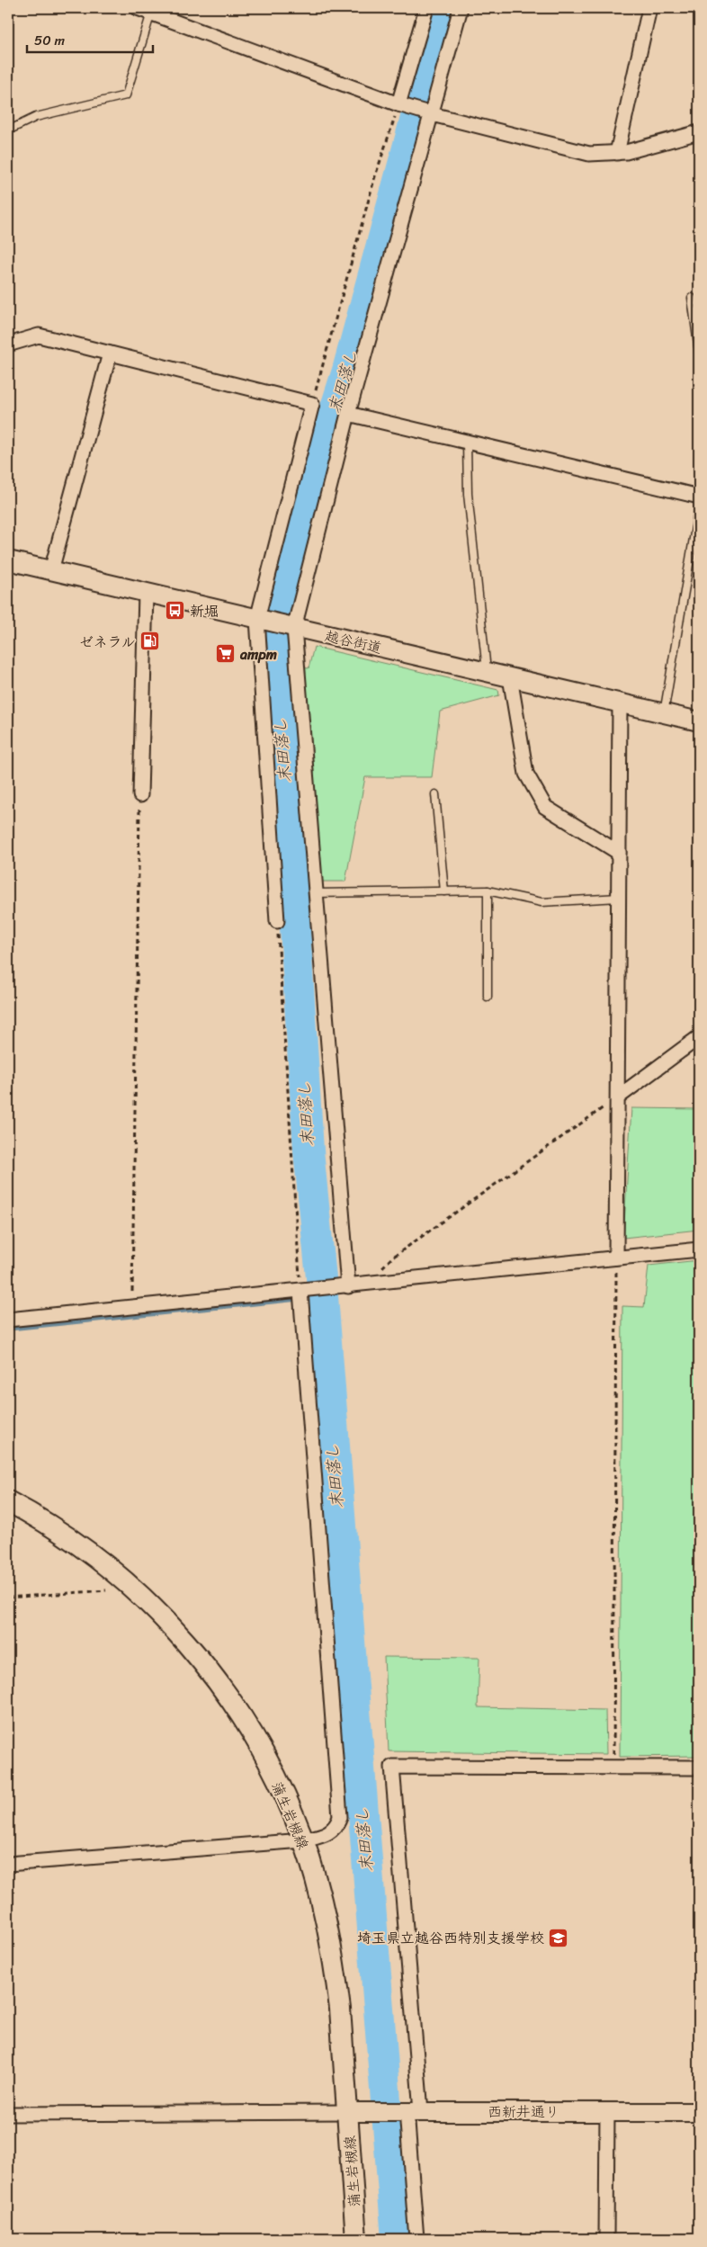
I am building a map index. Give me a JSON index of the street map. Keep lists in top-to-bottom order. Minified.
{"streets":{"main road":["蒲生岩槻線"],"street":["越谷街道","西新井通り"]},"crossings":[["蒲生岩槻線","西新井通り"]],"water":["末田落し"],"places":{"bus stop":["新堀"],"fuel station":["ゼネラル"],"supermarket":["ampm"],"school or university":["埼玉県立越谷西特別支援学校"]},"scale_bar":"50 m"}
